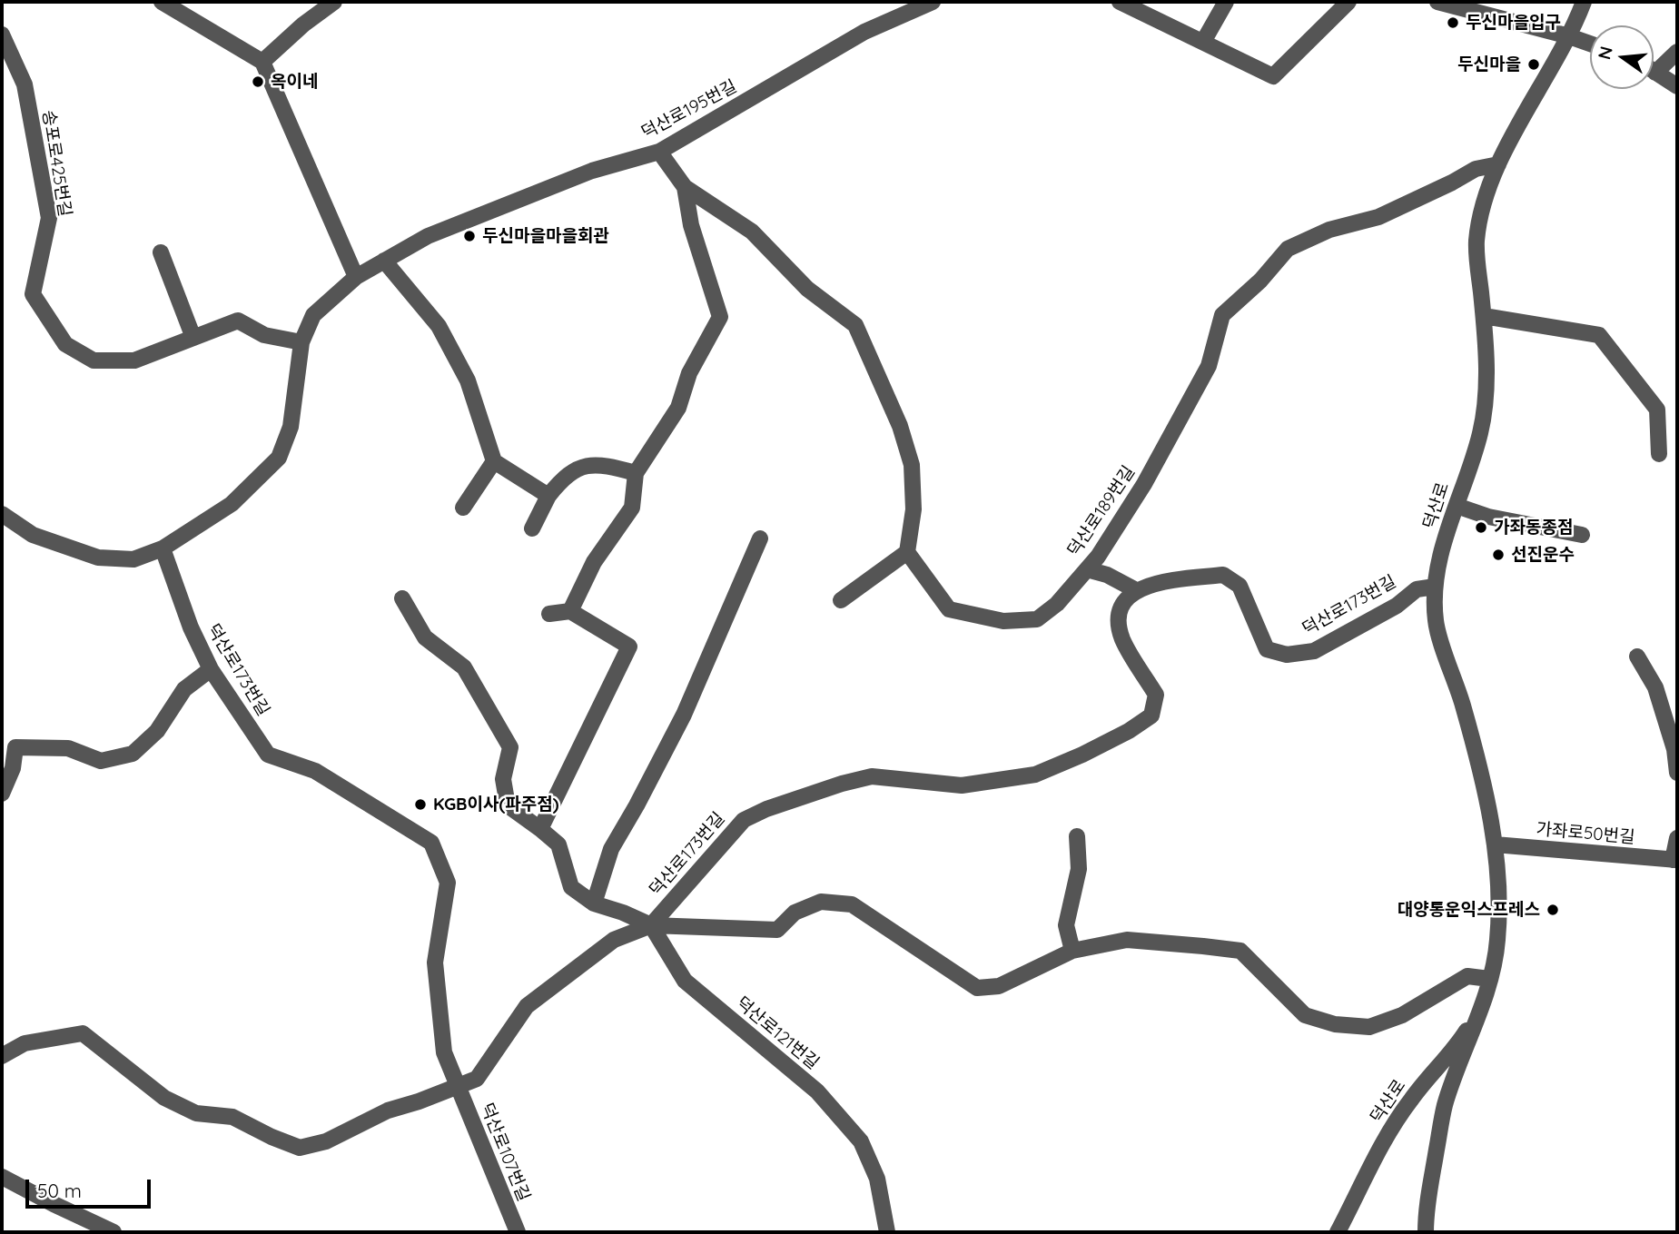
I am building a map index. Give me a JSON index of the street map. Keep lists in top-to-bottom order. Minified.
{"streets":{"street":["덕산로195번길","송포로425번길","덕산로","덕산로189번길","덕산로173번길","가좌로50번길","덕산로121번길","덕산로107번길"]},"crossings":[["덕산로195번길","송포로425번길"],["덕산로195번길","덕산로173번길"],["덕산로","덕산로189번길"],["덕산로","덕산로173번길"],["덕산로","가좌로50번길"],["덕산로173번길","덕산로121번길"],["덕산로173번길","덕산로107번길"]],"places":["두신마을입구","두신마을","옥이네","두신마을마을회관","가좌동종점","선진운수","KGB이사(파주점)","대양통운익스프레스"],"scale_bar":"50 m","north":"left"}
